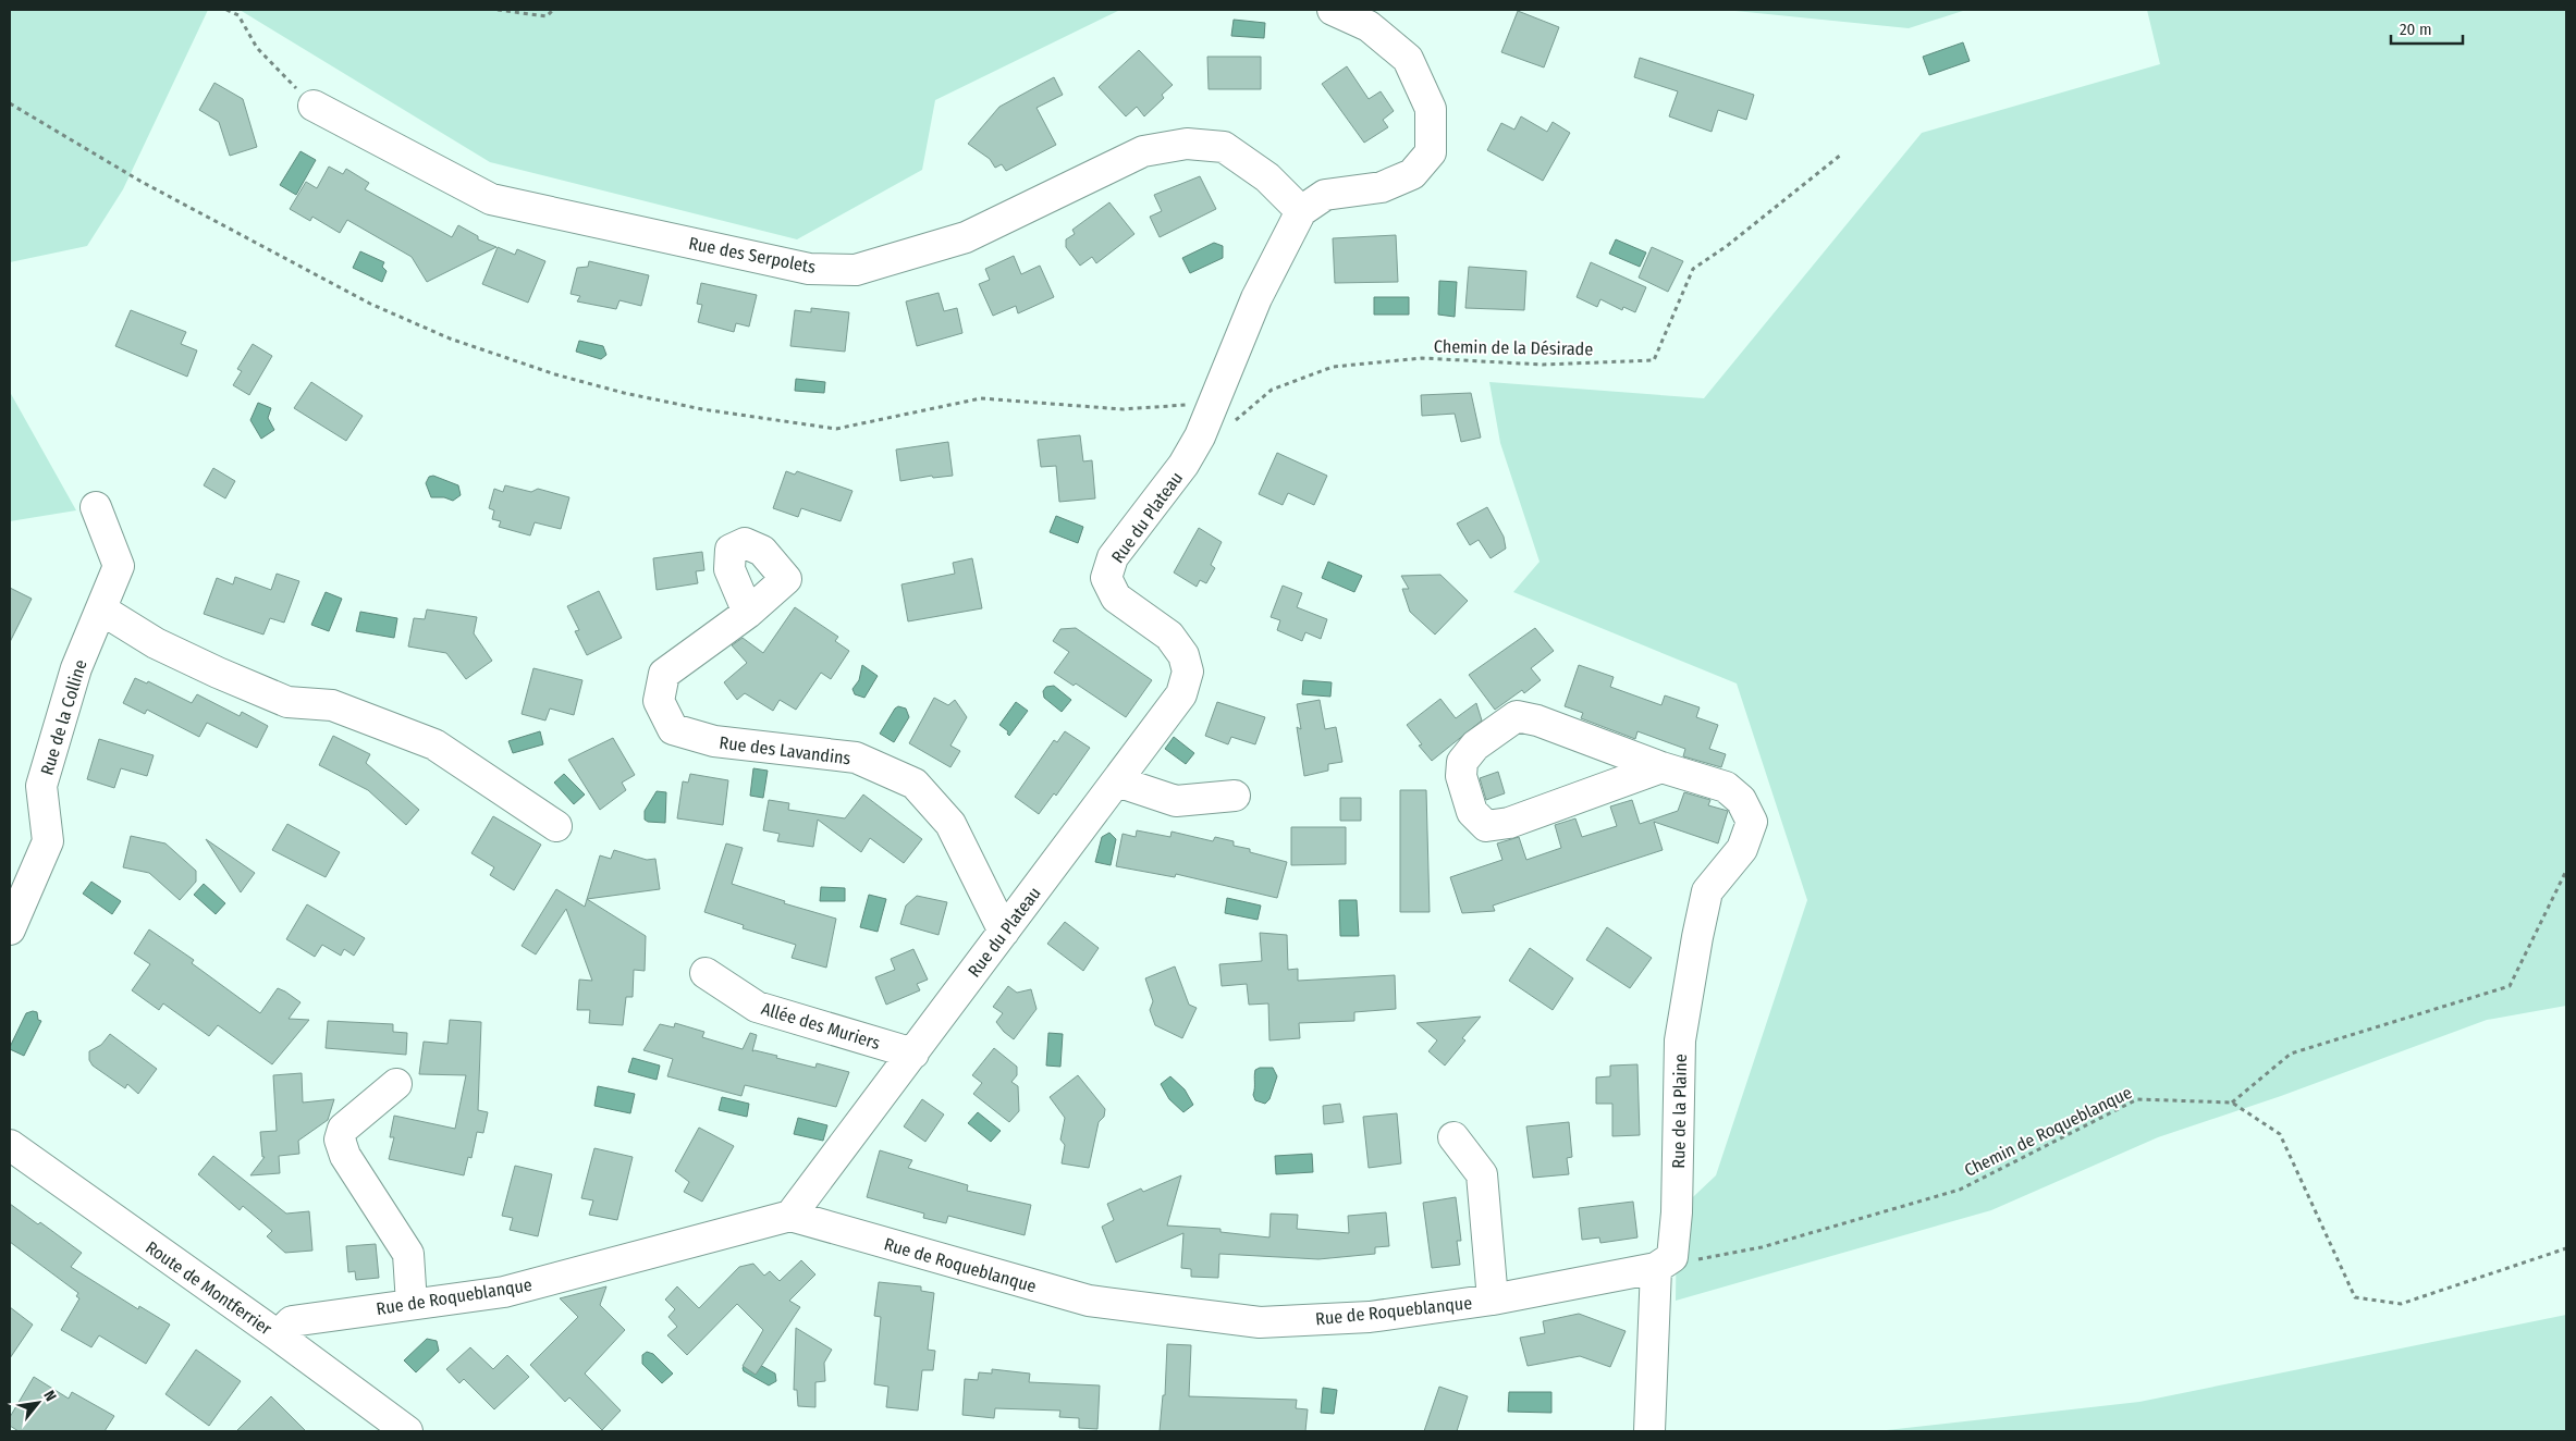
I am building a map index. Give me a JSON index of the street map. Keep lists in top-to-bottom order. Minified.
{"streets":{"street":["Rue des Serpolets","Rue du Plateau","Rue de la Colline","Rue des Lavandins","Allée des Muriers","Rue de la Plaine","Rue de Roqueblanque","Route de Montferrier"],"path":["Chemin de la Désirade","Chemin de Roqueblanque"]},"crossings":[["Rue des Serpolets","Rue du Plateau"],["Chemin de la Désirade","Rue du Plateau"],["Rue du Plateau","Rue des Lavandins"],["Rue du Plateau","Allée des Muriers"],["Rue du Plateau","Rue de Roqueblanque"],["Rue de la Plaine","Chemin de Roqueblanque"],["Rue de la Plaine","Rue de Roqueblanque"],["Chemin de Roqueblanque","Rue de Roqueblanque"],["Rue de Roqueblanque","Route de Montferrier"]],"scale_bar":"20 m","north":"top right"}
